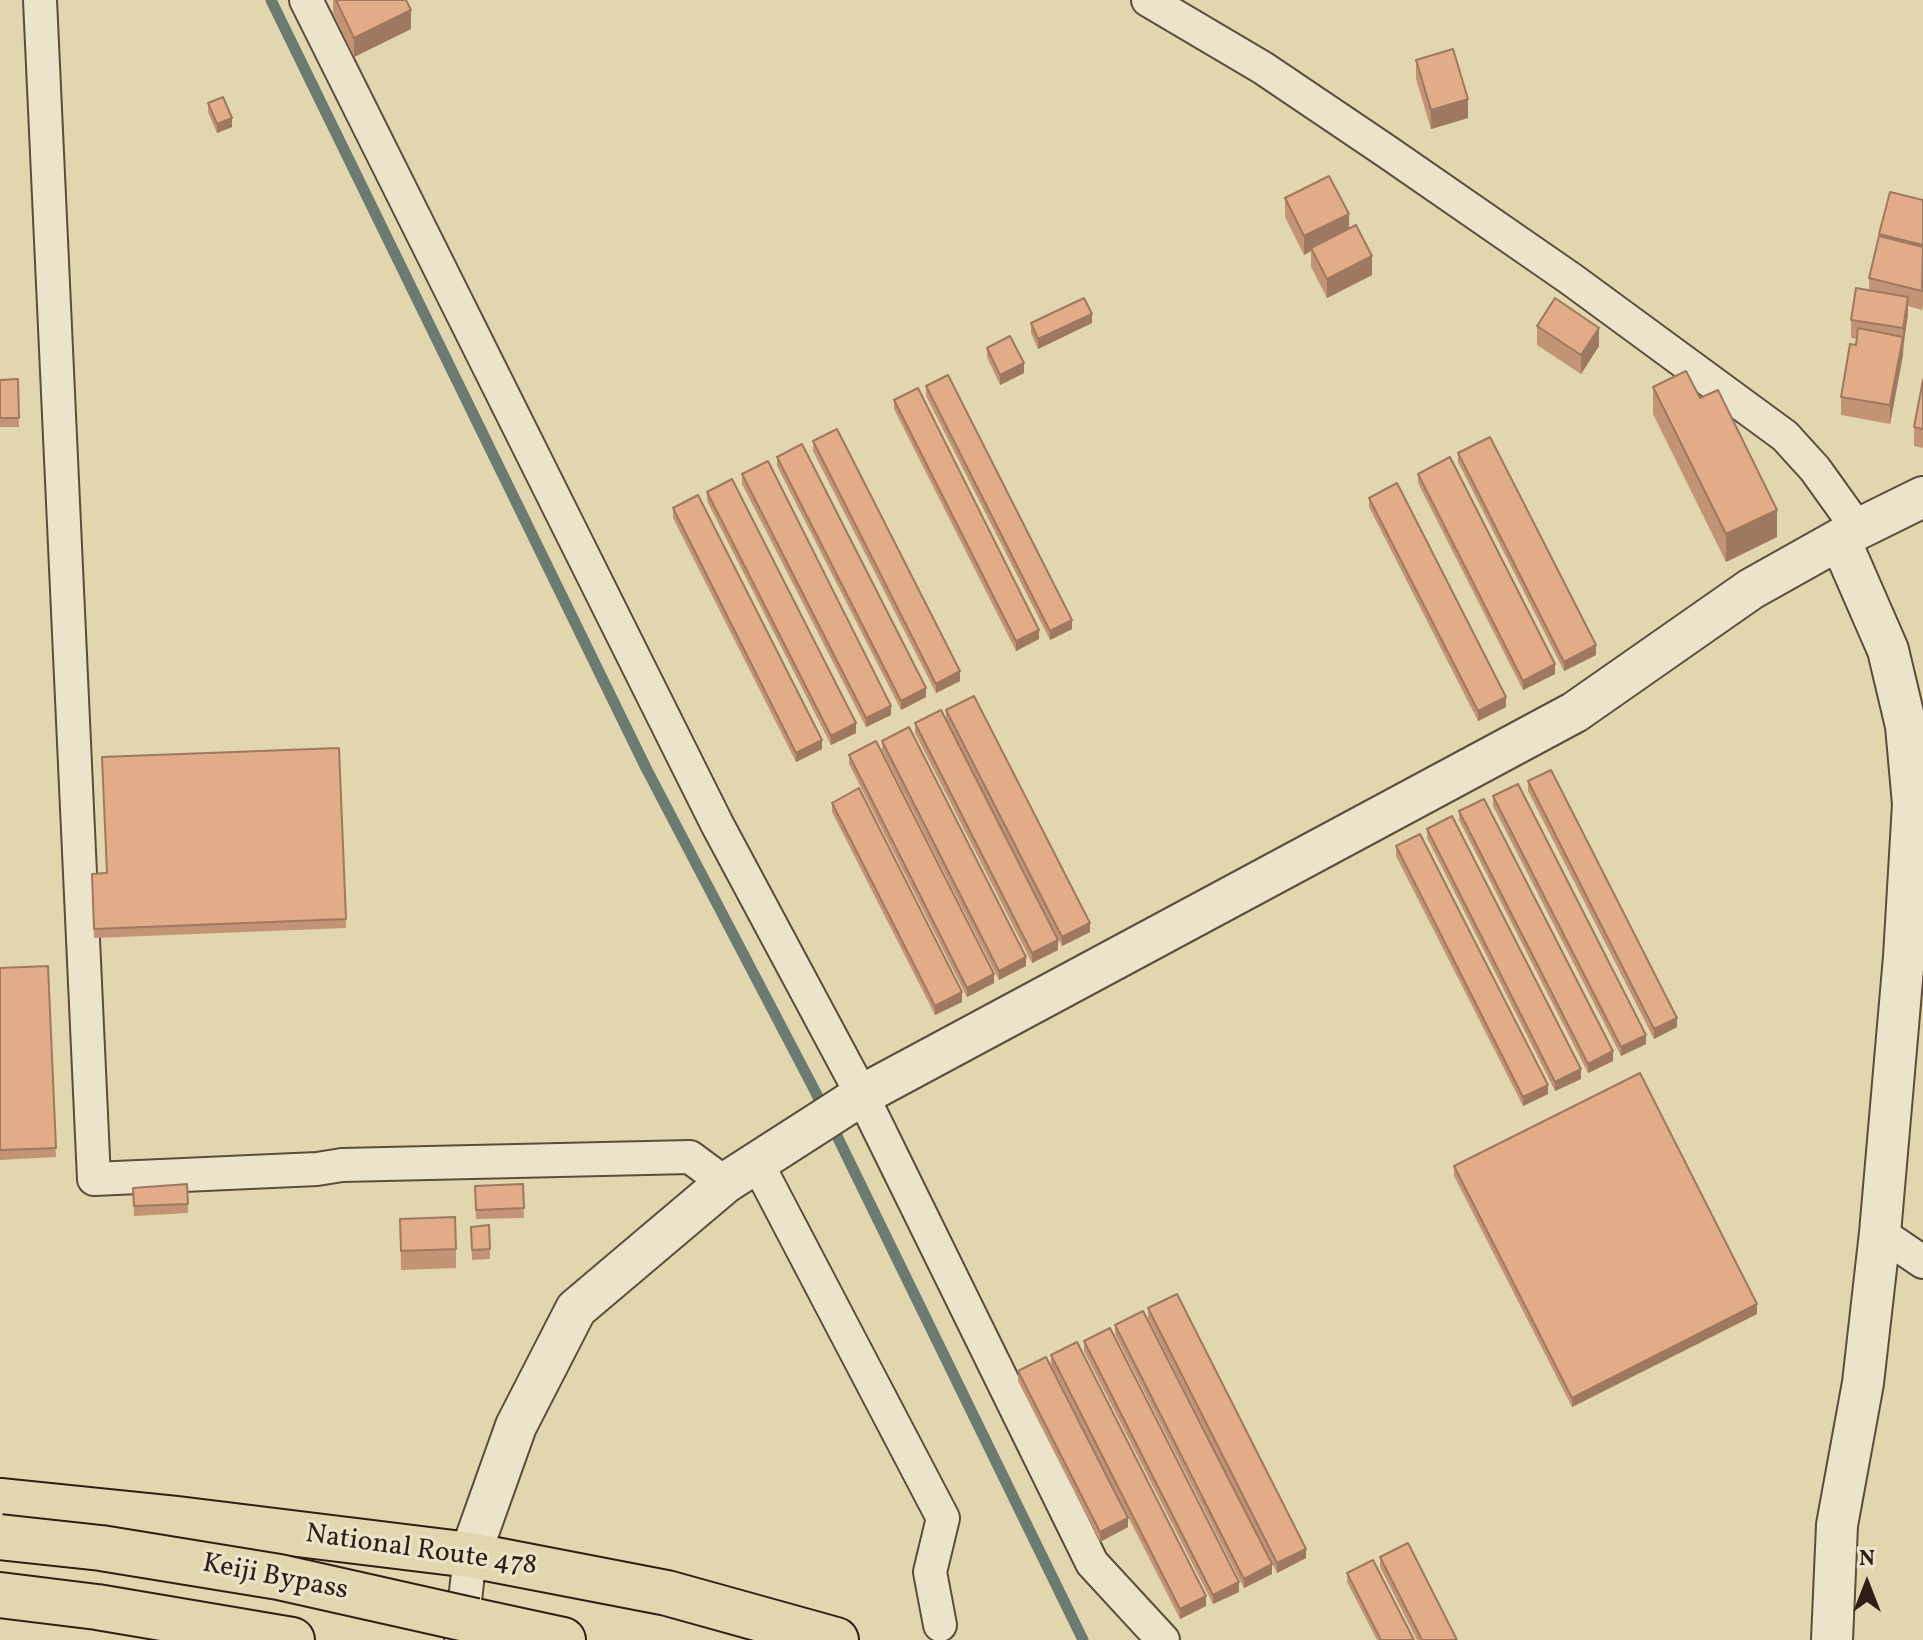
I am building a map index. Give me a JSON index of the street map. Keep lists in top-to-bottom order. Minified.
{"streets":{"highway":["National Route 478","Keiji Bypass"]},"north":"top"}
